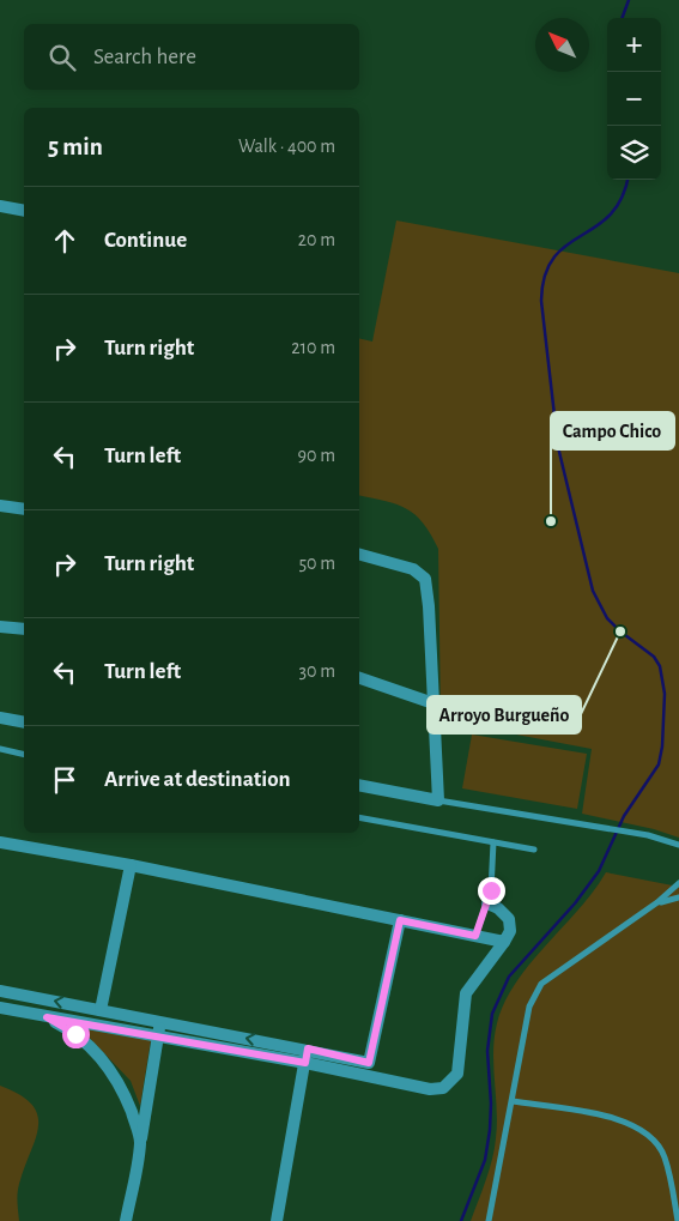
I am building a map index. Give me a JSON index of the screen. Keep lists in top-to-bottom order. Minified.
{"places":["Campo Chico","Arroyo Burgueño"],"north":"top left","page":{"map_buttons":["+","−"],"search":"Search here","heading":["5 min","Walk · 400 m"],"list":[["Continue","20 m"],["Turn right","210 m"],["Turn left","90 m"],["Turn right","50 m"],["Turn left","30 m"],"Arrive at destination"]}}
